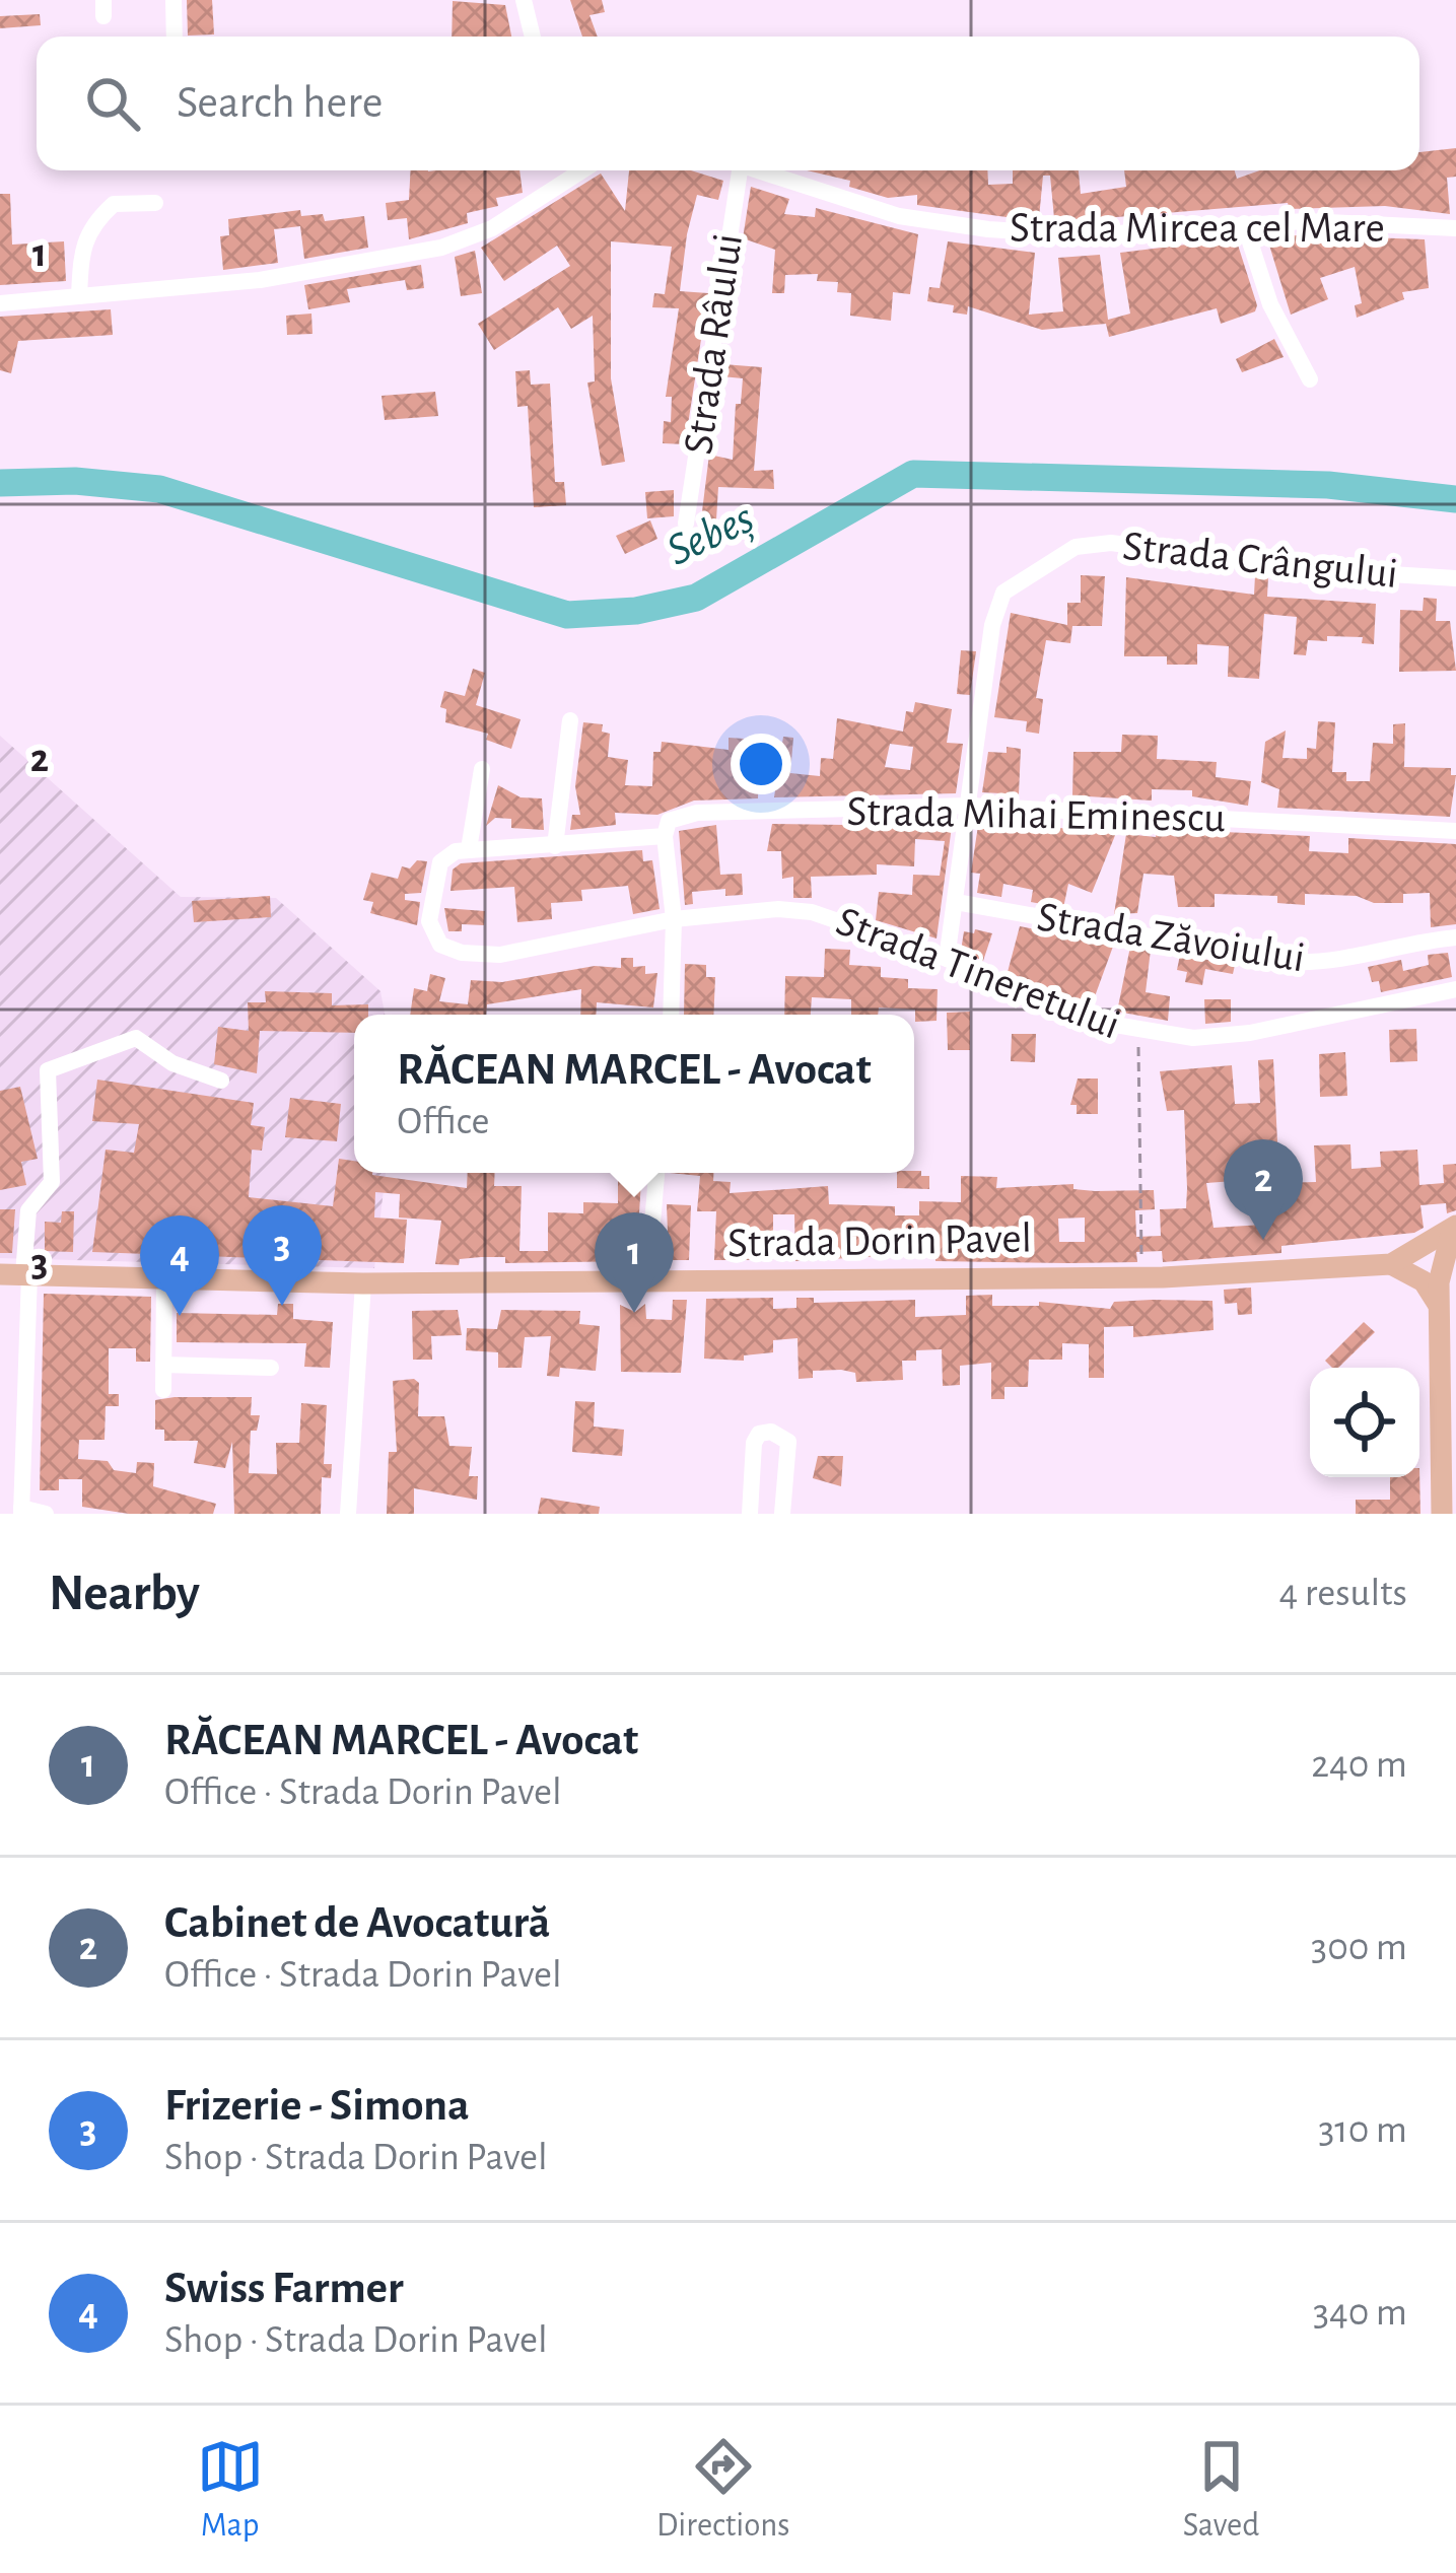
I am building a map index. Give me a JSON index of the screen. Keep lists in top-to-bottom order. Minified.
{"streets":{"main road":["Strada Dorin Pavel"],"street":["Strada Mircea cel Mare","Strada Râului","Strada Crângului","Strada Mihai Eminescu","Strada Zăvoiului","Strada Tineretului"]},"crossings":[["Strada Crângului","Strada Mihai Eminescu"],["Strada Crângului","Strada Zăvoiului"],["Strada Crângului","Strada Tineretului"],["Strada Mihai Eminescu","Strada Tineretului"]],"water":["Sebeș"],"page":{"search":"Search here","popup":["RĂCEAN MARCEL - Avocat","Office"],"pins":["2","3","1","4"],"heading":["Nearby","4 results"],"list":[{"mark":"1","name":"RĂCEAN MARCEL - Avocat","note":"Office · Strada Dorin Pavel","value":"240 m"},{"mark":"2","name":"Cabinet de Avocatură","note":"Office · Strada Dorin Pavel","value":"300 m"},{"mark":"3","name":"Frizerie - Simona","note":"Shop · Strada Dorin Pavel","value":"310 m"},{"mark":"4","name":"Swiss Farmer","note":"Shop · Strada Dorin Pavel","value":"340 m"}],"nav":["Map","Directions","Saved"]},"grid":{"rows":["1","2","3"]}}
